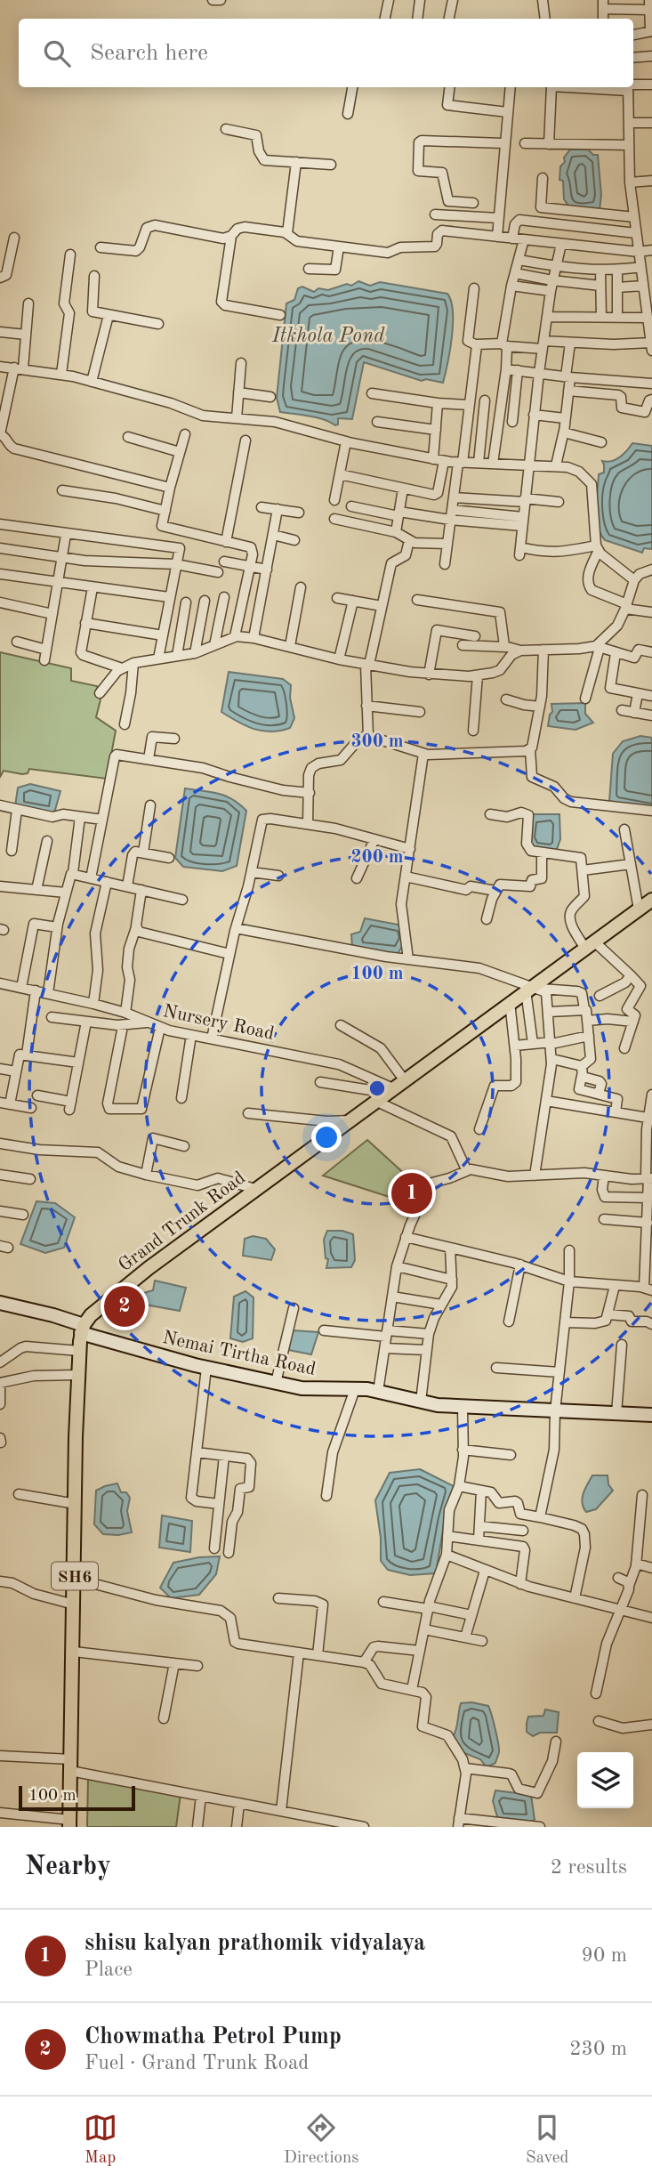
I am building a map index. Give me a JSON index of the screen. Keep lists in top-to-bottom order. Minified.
{"streets":{"main road":["Grand Trunk Road","SH6"],"street":["Nursery Road","Nemai Tirtha Road"]},"crossings":[["Nursery Road","Grand Trunk Road"],["Grand Trunk Road","Nemai Tirtha Road"],["Grand Trunk Road","SH6"],["Nemai Tirtha Road","SH6"]],"water":["Itkhola Pond"],"scale_bar":"100 m","page":{"search":"Search here","pins":["1","2"],"scale":"100 m","heading":["Nearby","2 results"],"list":[{"mark":"1","name":"shisu kalyan prathomik vidyalaya","note":"Place","value":"90 m"},{"mark":"2","name":"Chowmatha Petrol Pump","note":"Fuel · Grand Trunk Road","value":"230 m"}],"nav":["Map","Directions","Saved"]},"rings":["300 m","200 m","100 m"]}
